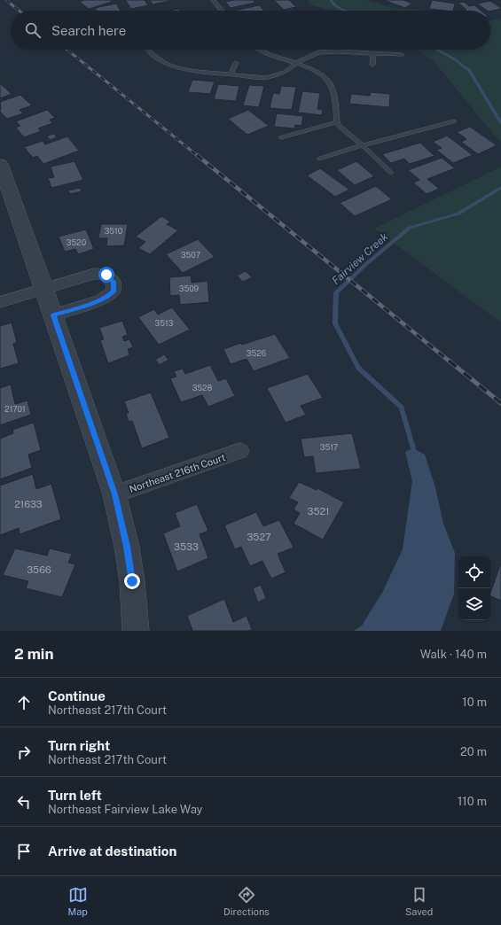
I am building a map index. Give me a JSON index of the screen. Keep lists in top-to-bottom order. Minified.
{"streets":{"street":["Northeast 216th Court"]},"water":["Fairview Creek"],"house_numbers":["3510","3520","3507","3509","3513","3526","3528","21701","3517","21633","3521","3527","3533","3566"],"page":{"search":"Search here","heading":["2 min","Walk · 140 m"],"list":[["Continue","Northeast 217th Court","10 m"],["Turn right","Northeast 217th Court","20 m"],["Turn left","Northeast Fairview Lake Way","110 m"],"Arrive at destination"],"nav":["Map","Directions","Saved"]}}
